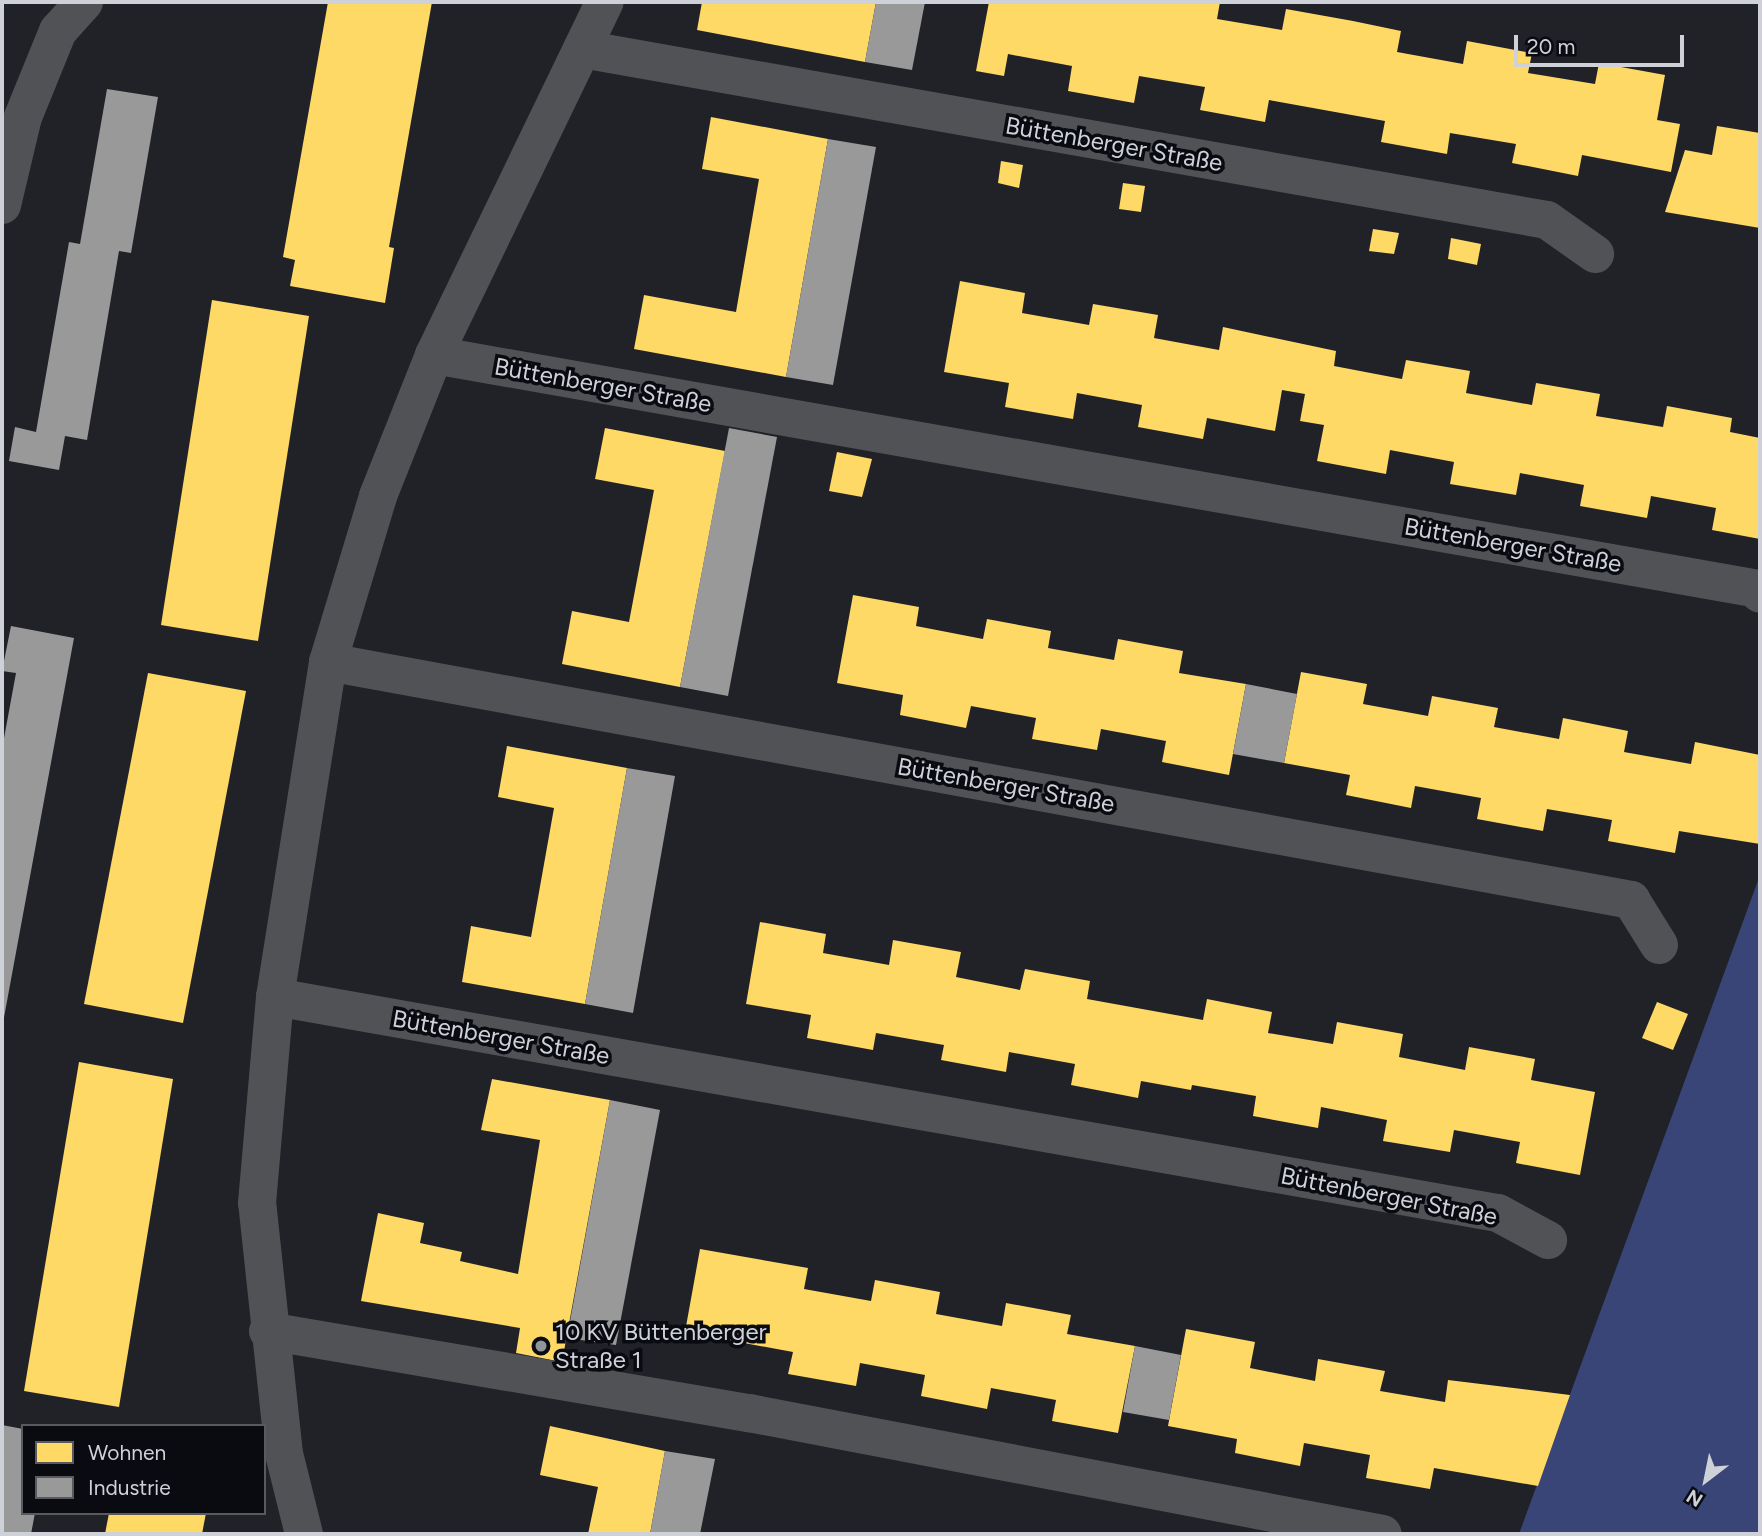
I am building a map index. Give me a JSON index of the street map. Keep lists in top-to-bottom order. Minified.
{"streets":{"street":["Büttenberger Straße"]},"places":["10 KV Büttenberger Straße 1"],"legend":["Wohnen","Industrie"],"scale_bar":"20 m","north":"bottom left"}
